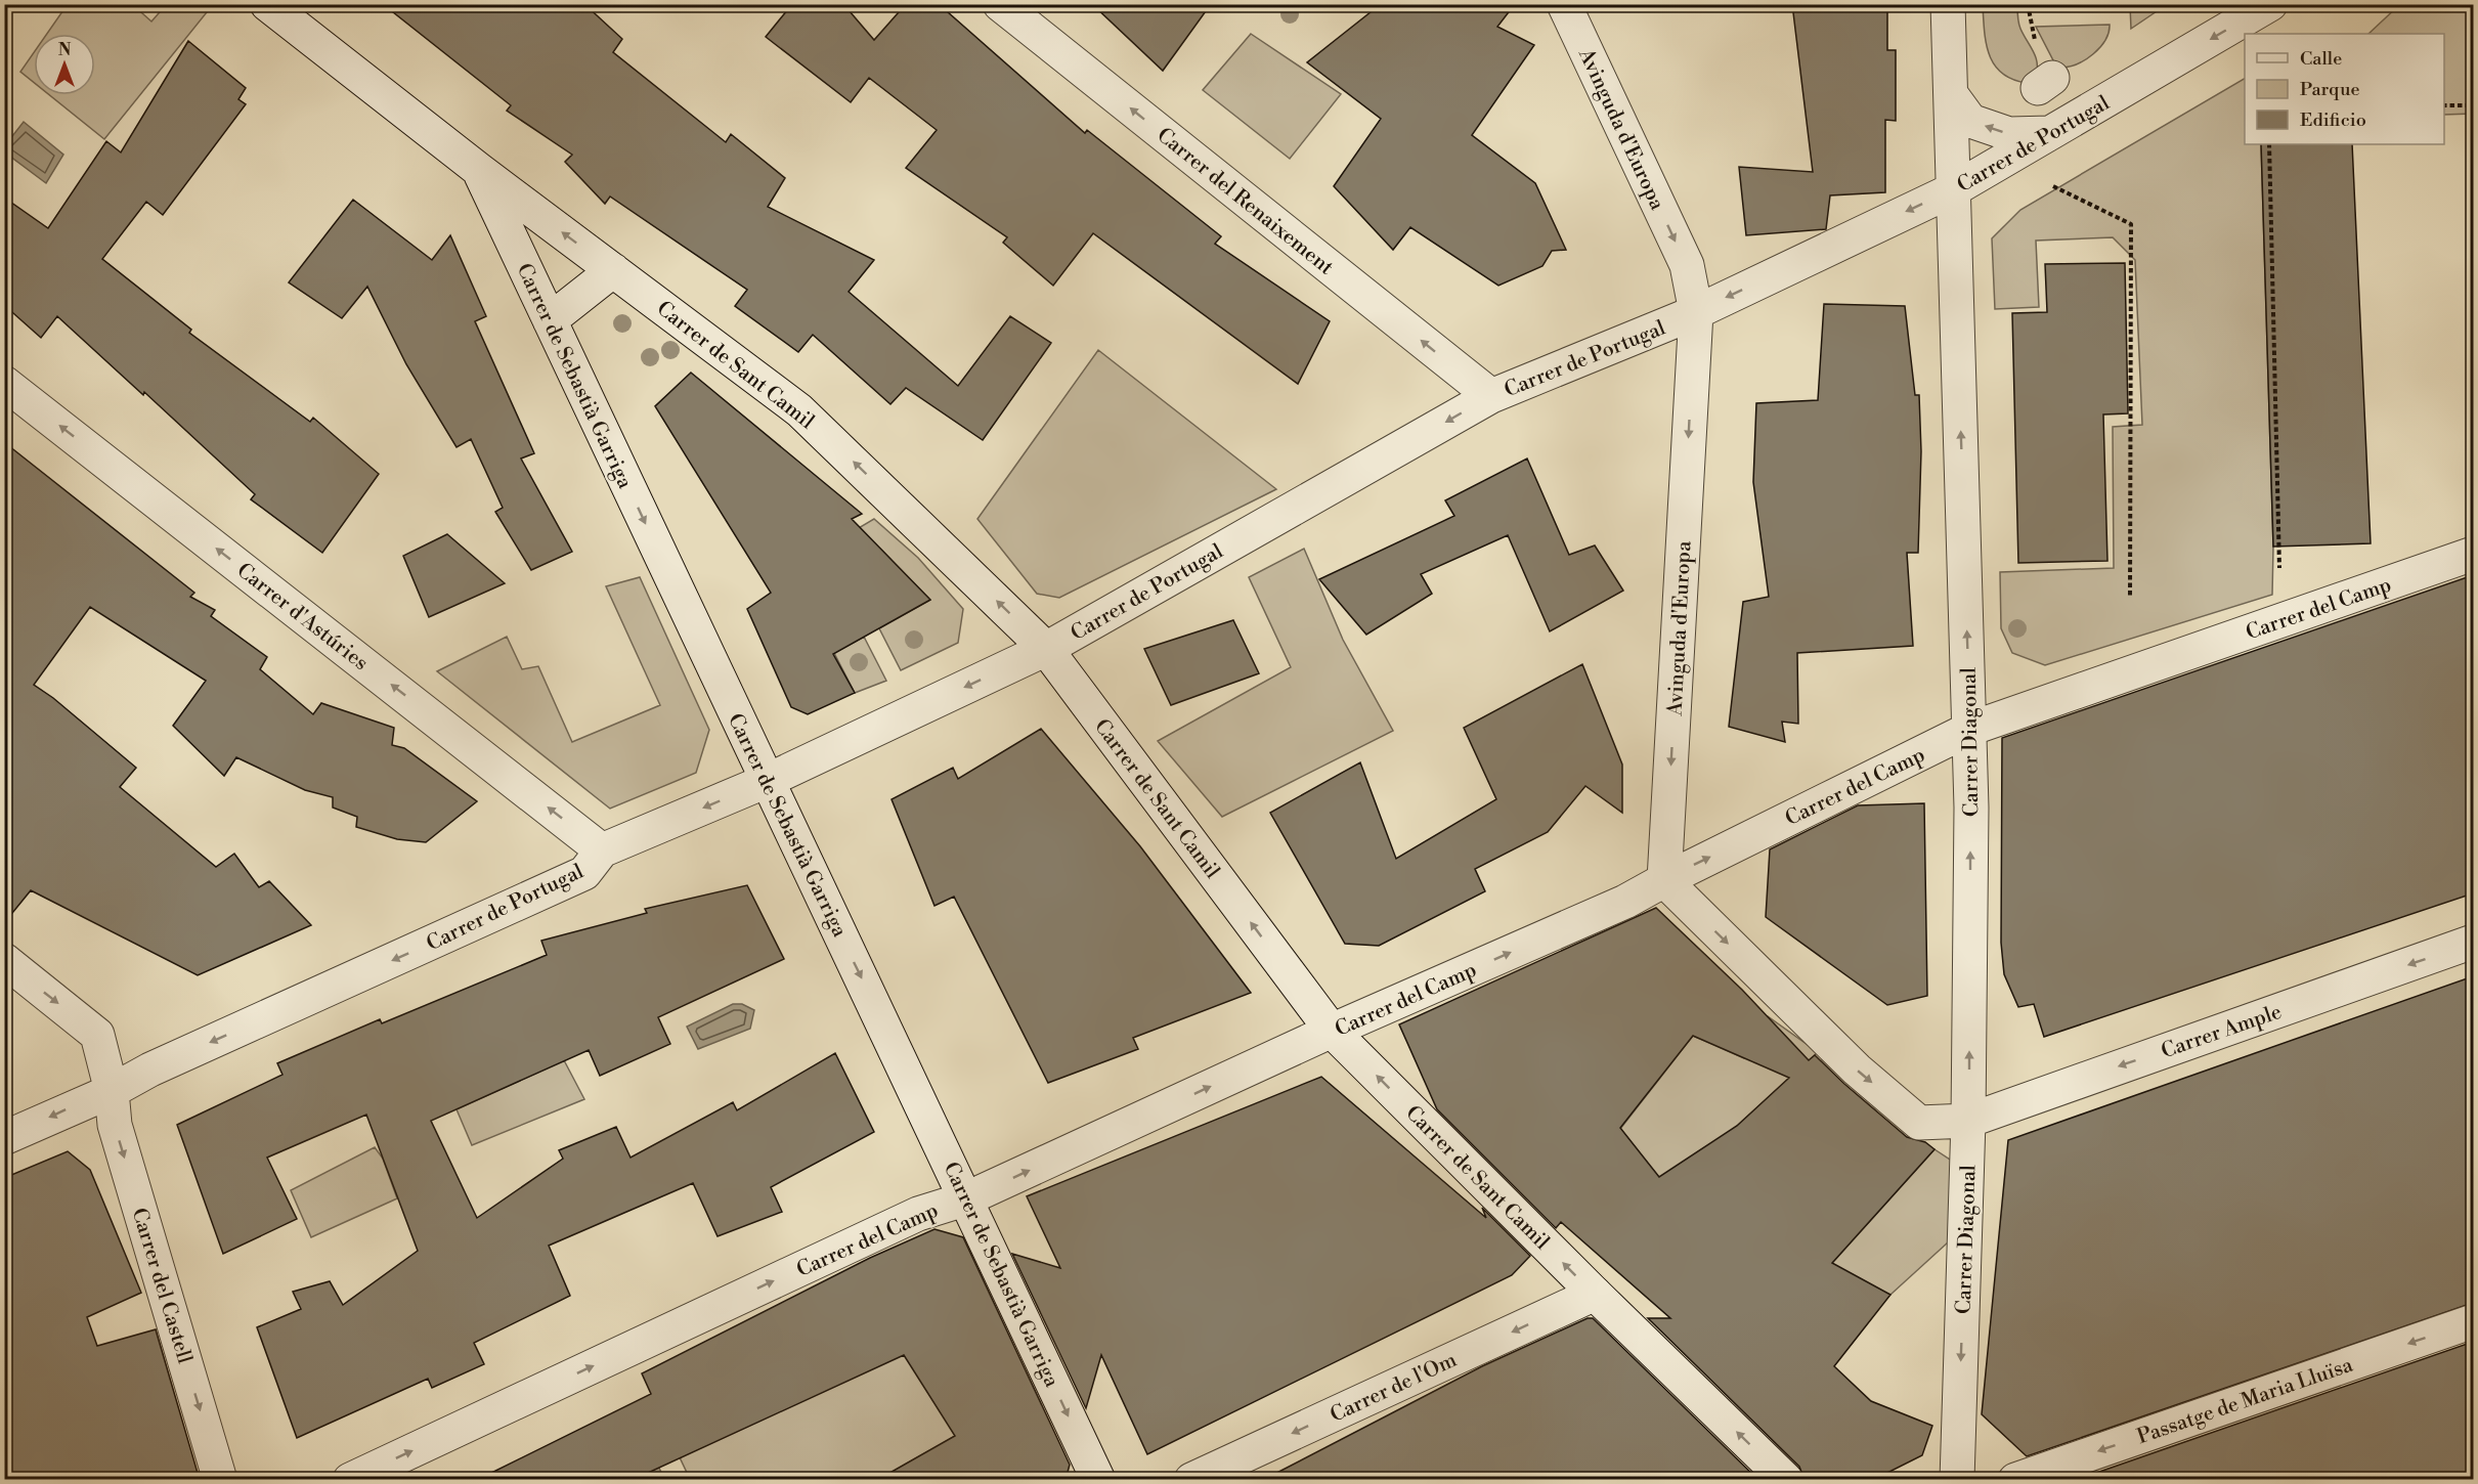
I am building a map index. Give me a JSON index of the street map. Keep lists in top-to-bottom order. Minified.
{"streets":{"street":["Avinguda d'Europa","Carrer de Portugal","Carrer del Renaixement","Carrer de Sant Camil","Carrer de Sebastià Garriga","Carrer del Camp","Carrer d'Astúries","Carrer Diagonal","Carrer Ample","Carrer del Castell","Carrer de l'Om","Passatge de Maria Lluïsa"]},"crossings":[["Avinguda d'Europa","Carrer de Portugal"],["Avinguda d'Europa","Carrer del Camp"],["Carrer de Portugal","Carrer del Renaixement"],["Carrer de Portugal","Carrer de Sant Camil"],["Carrer de Portugal","Carrer de Sebastià Garriga"],["Carrer de Portugal","Carrer d'Astúries"],["Carrer de Portugal","Carrer Diagonal"],["Carrer de Portugal","Carrer del Castell"],["Carrer de Sant Camil","Carrer de Sebastià Garriga"],["Carrer de Sant Camil","Carrer del Camp"],["Carrer de Sant Camil","Carrer de l'Om"],["Carrer de Sebastià Garriga","Carrer del Camp"],["Carrer del Camp","Carrer Diagonal"],["Carrer Diagonal","Carrer Ample"]],"one_way":["Avinguda d'Europa","Carrer de Portugal","Carrer del Renaixement","Carrer de Sant Camil","Carrer de Sebastià Garriga","Carrer del Camp","Carrer d'Astúries","Carrer Ample","Carrer del Castell","Carrer de l'Om","Passatge de Maria Lluïsa"],"legend":["Calle","Parque","Edificio"],"north":"top"}
